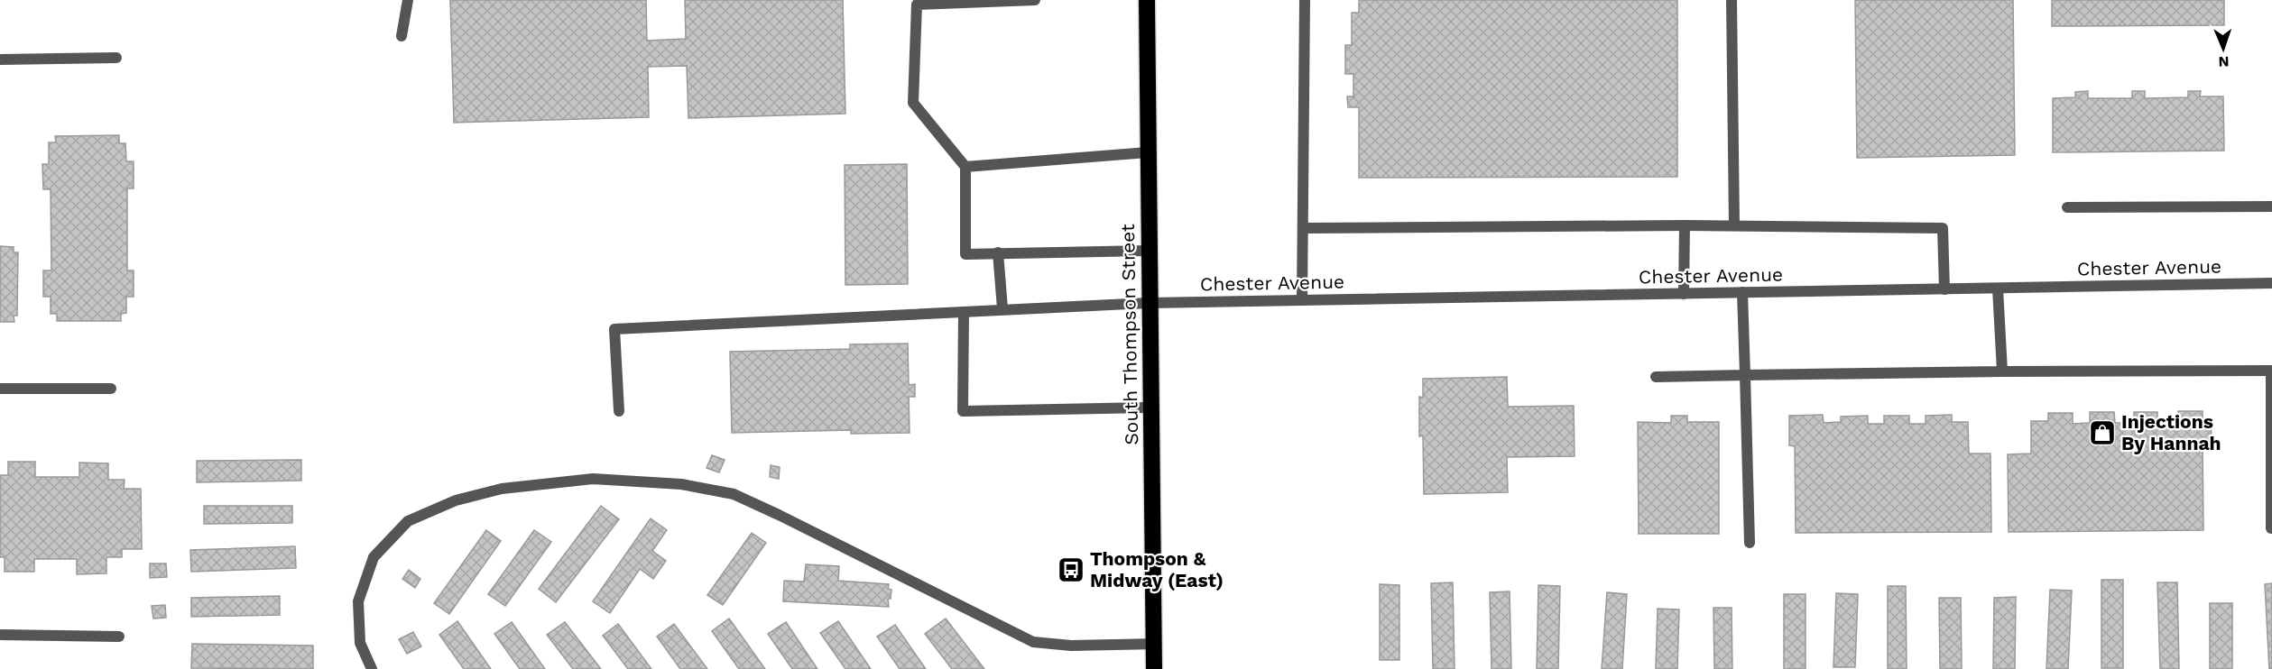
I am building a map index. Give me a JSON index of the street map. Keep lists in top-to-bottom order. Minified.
{"streets":{"highway":["South Thompson Street"],"street":["Chester Avenue"]},"crossings":[["Chester Avenue","South Thompson Street"]],"places":{"shop":["Injections By Hannah"],"bus stop":["Thompson & Midway (East)"]},"north":"bottom"}
